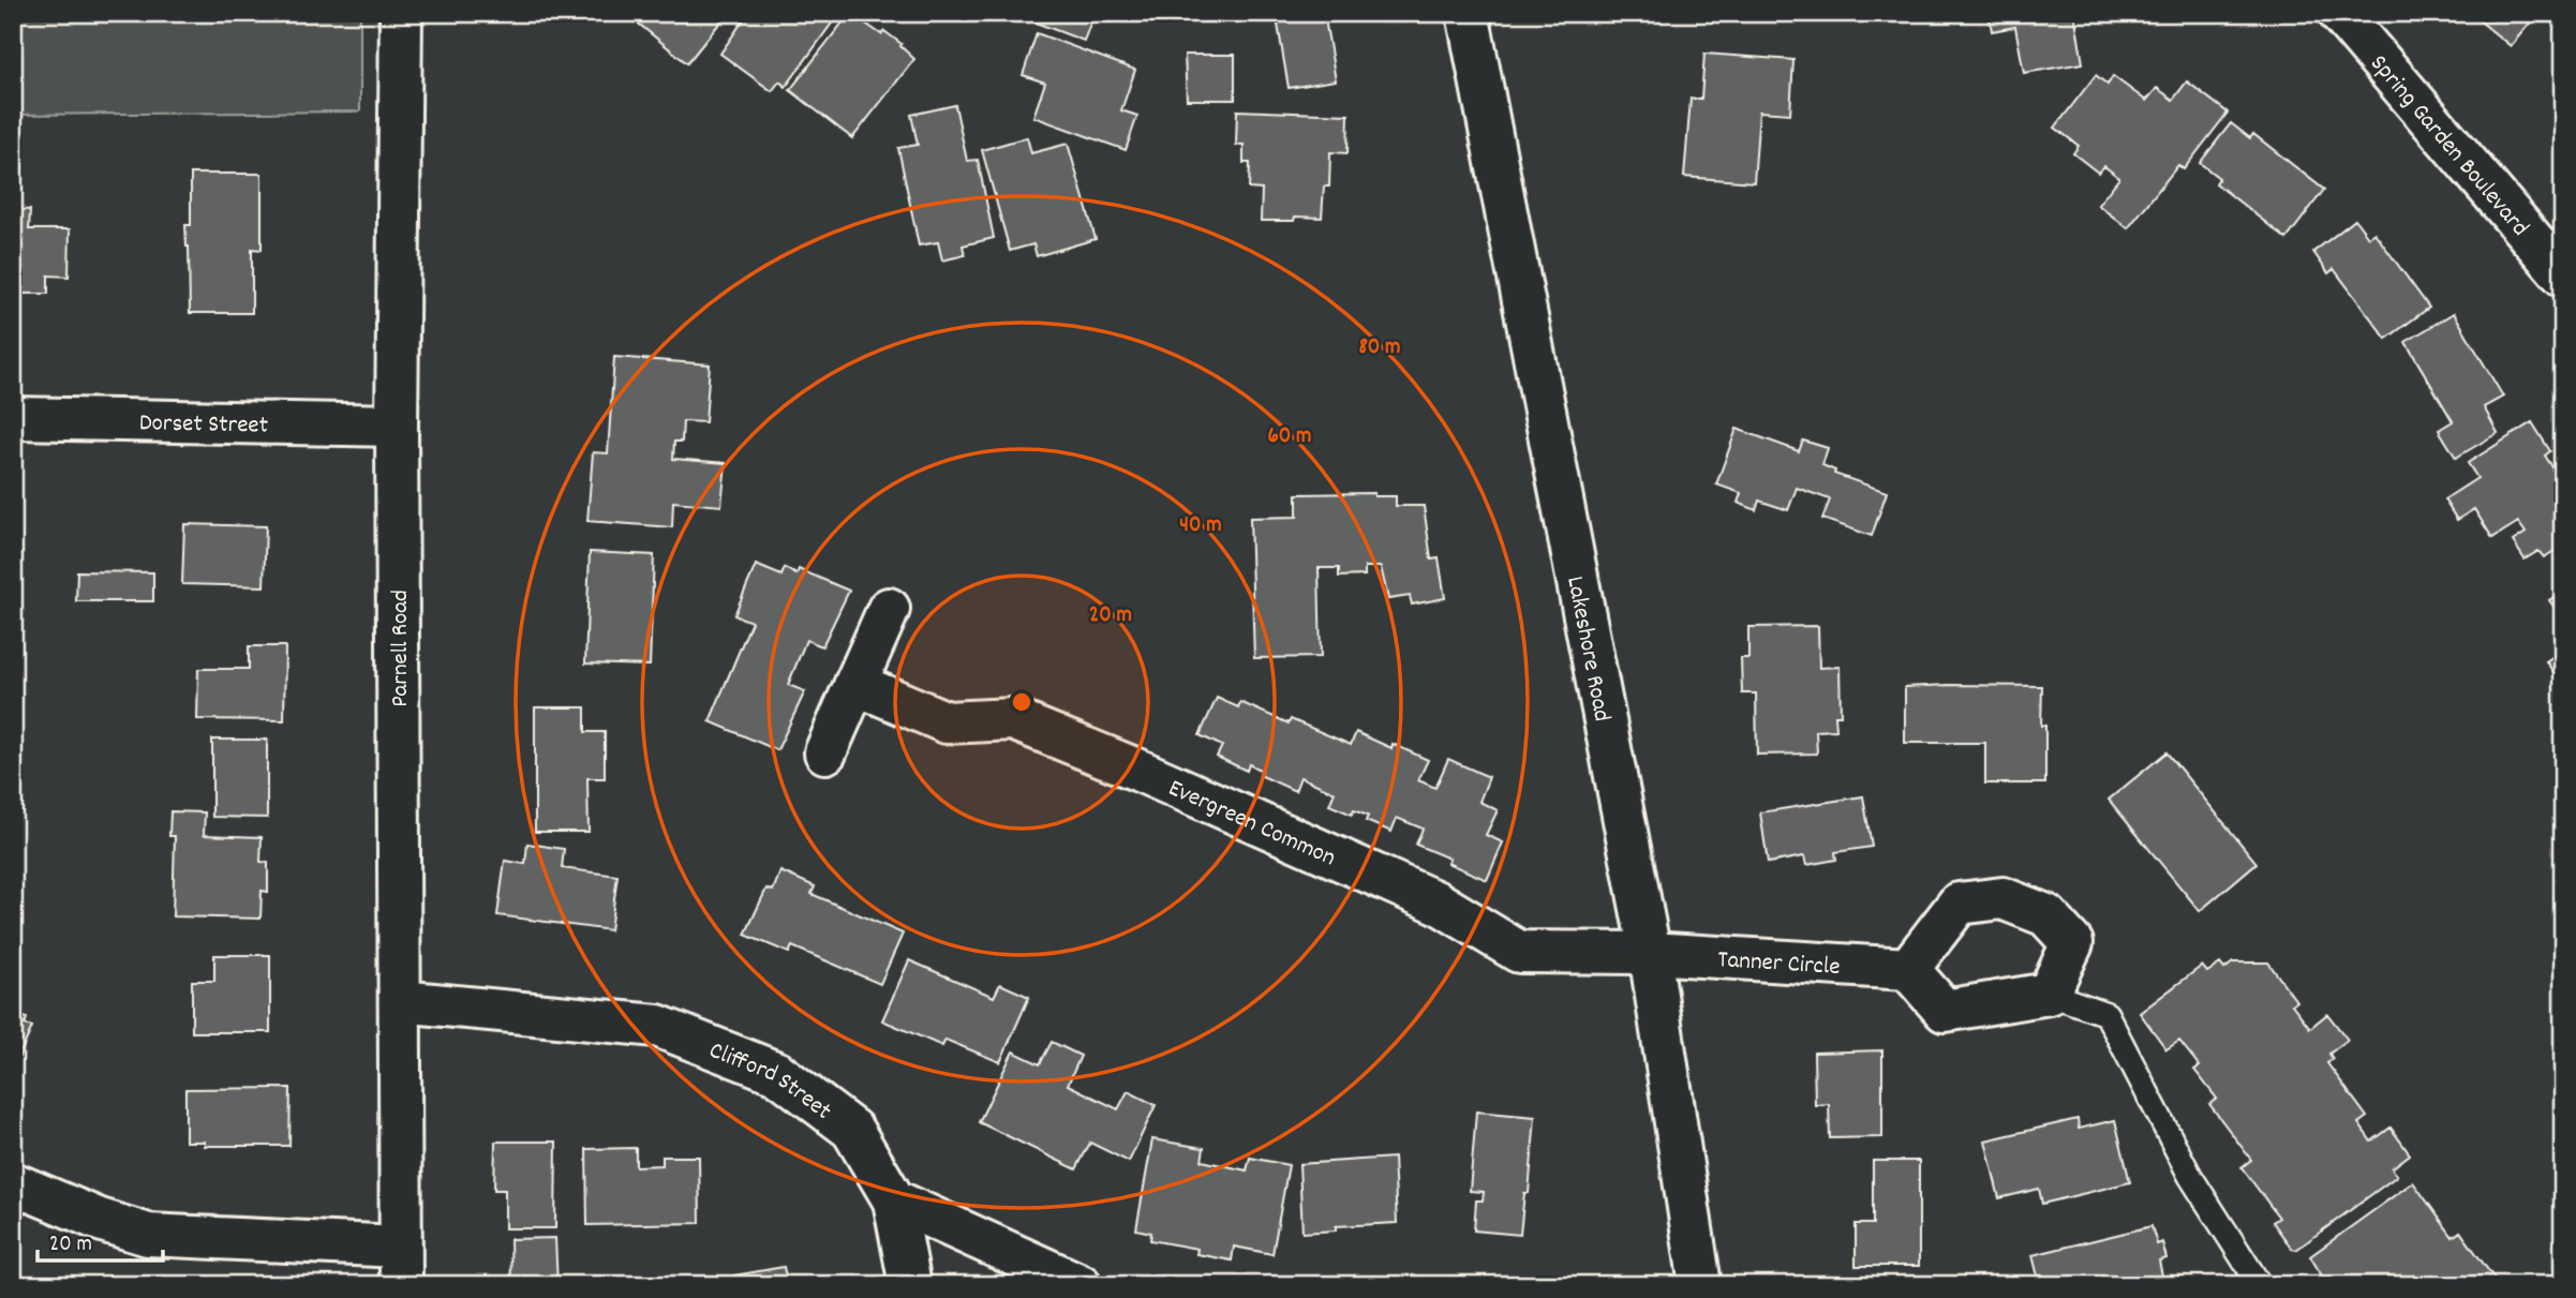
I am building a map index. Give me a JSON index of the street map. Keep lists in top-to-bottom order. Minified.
{"streets":{"street":["Spring Garden Boulevard","Dorset Street","Lakeshore Road","Parnell Road","Evergreen Common","Tanner Circle","Clifford Street"]},"crossings":[["Dorset Street","Parnell Road"],["Lakeshore Road","Evergreen Common"],["Lakeshore Road","Tanner Circle"],["Parnell Road","Clifford Street"],["Evergreen Common","Tanner Circle"]],"scale_bar":"20 m","rings":["80 m","60 m","40 m","20 m"]}
